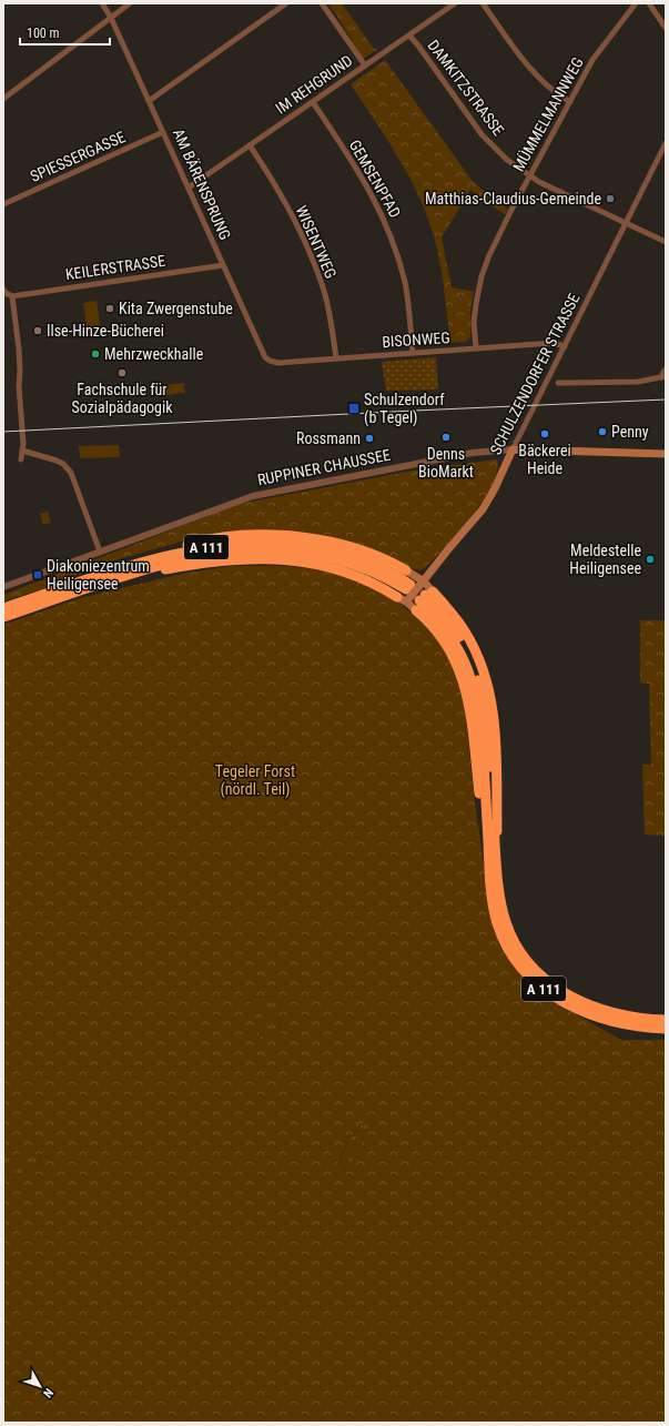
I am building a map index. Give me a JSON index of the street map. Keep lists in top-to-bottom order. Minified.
{"streets":{"highway":["A 111"],"main road":["SCHULZENDORFER STRASSE","RUPPINER CHAUSSEE"],"street":["IM REHGRUND","DAMKITZSTRASSE","MÜMMELMANNWEG","SPIESSERGASSE","GEMSENPFAD","AM BÄRENSPRUNG","WISENTWEG","KEILERSTRASSE","BISONWEG"]},"crossings":[["IM REHGRUND","DAMKITZSTRASSE"],["IM REHGRUND","GEMSENPFAD"],["IM REHGRUND","AM BÄRENSPRUNG"],["IM REHGRUND","WISENTWEG"],["DAMKITZSTRASSE","MÜMMELMANNWEG"],["DAMKITZSTRASSE","SCHULZENDORFER STRASSE"],["MÜMMELMANNWEG","BISONWEG"],["SPIESSERGASSE","AM BÄRENSPRUNG"],["GEMSENPFAD","BISONWEG"],["AM BÄRENSPRUNG","KEILERSTRASSE"],["AM BÄRENSPRUNG","BISONWEG"],["WISENTWEG","BISONWEG"],["BISONWEG","SCHULZENDORFER STRASSE"],["SCHULZENDORFER STRASSE","RUPPINER CHAUSSEE"],["SCHULZENDORFER STRASSE","A 111"]],"parks":["Tegeler Forst (nördl. Teil)"],"places":{"other":["Matthias-Claudius-Gemeinde","Kita Zwergenstube","Ilse-Hinze-Bücherei","Mehrzweckhalle","Fachschule für Sozialpädagogik","Penny","Bäckerei Heide","Denns BioMarkt","Rossmann","Meldestelle Heiligensee"],"transit":["Schulzendorf (b Tegel)","Diakoniezentrum Heiligensee"]},"scale_bar":"100 m","north":"bottom right"}
